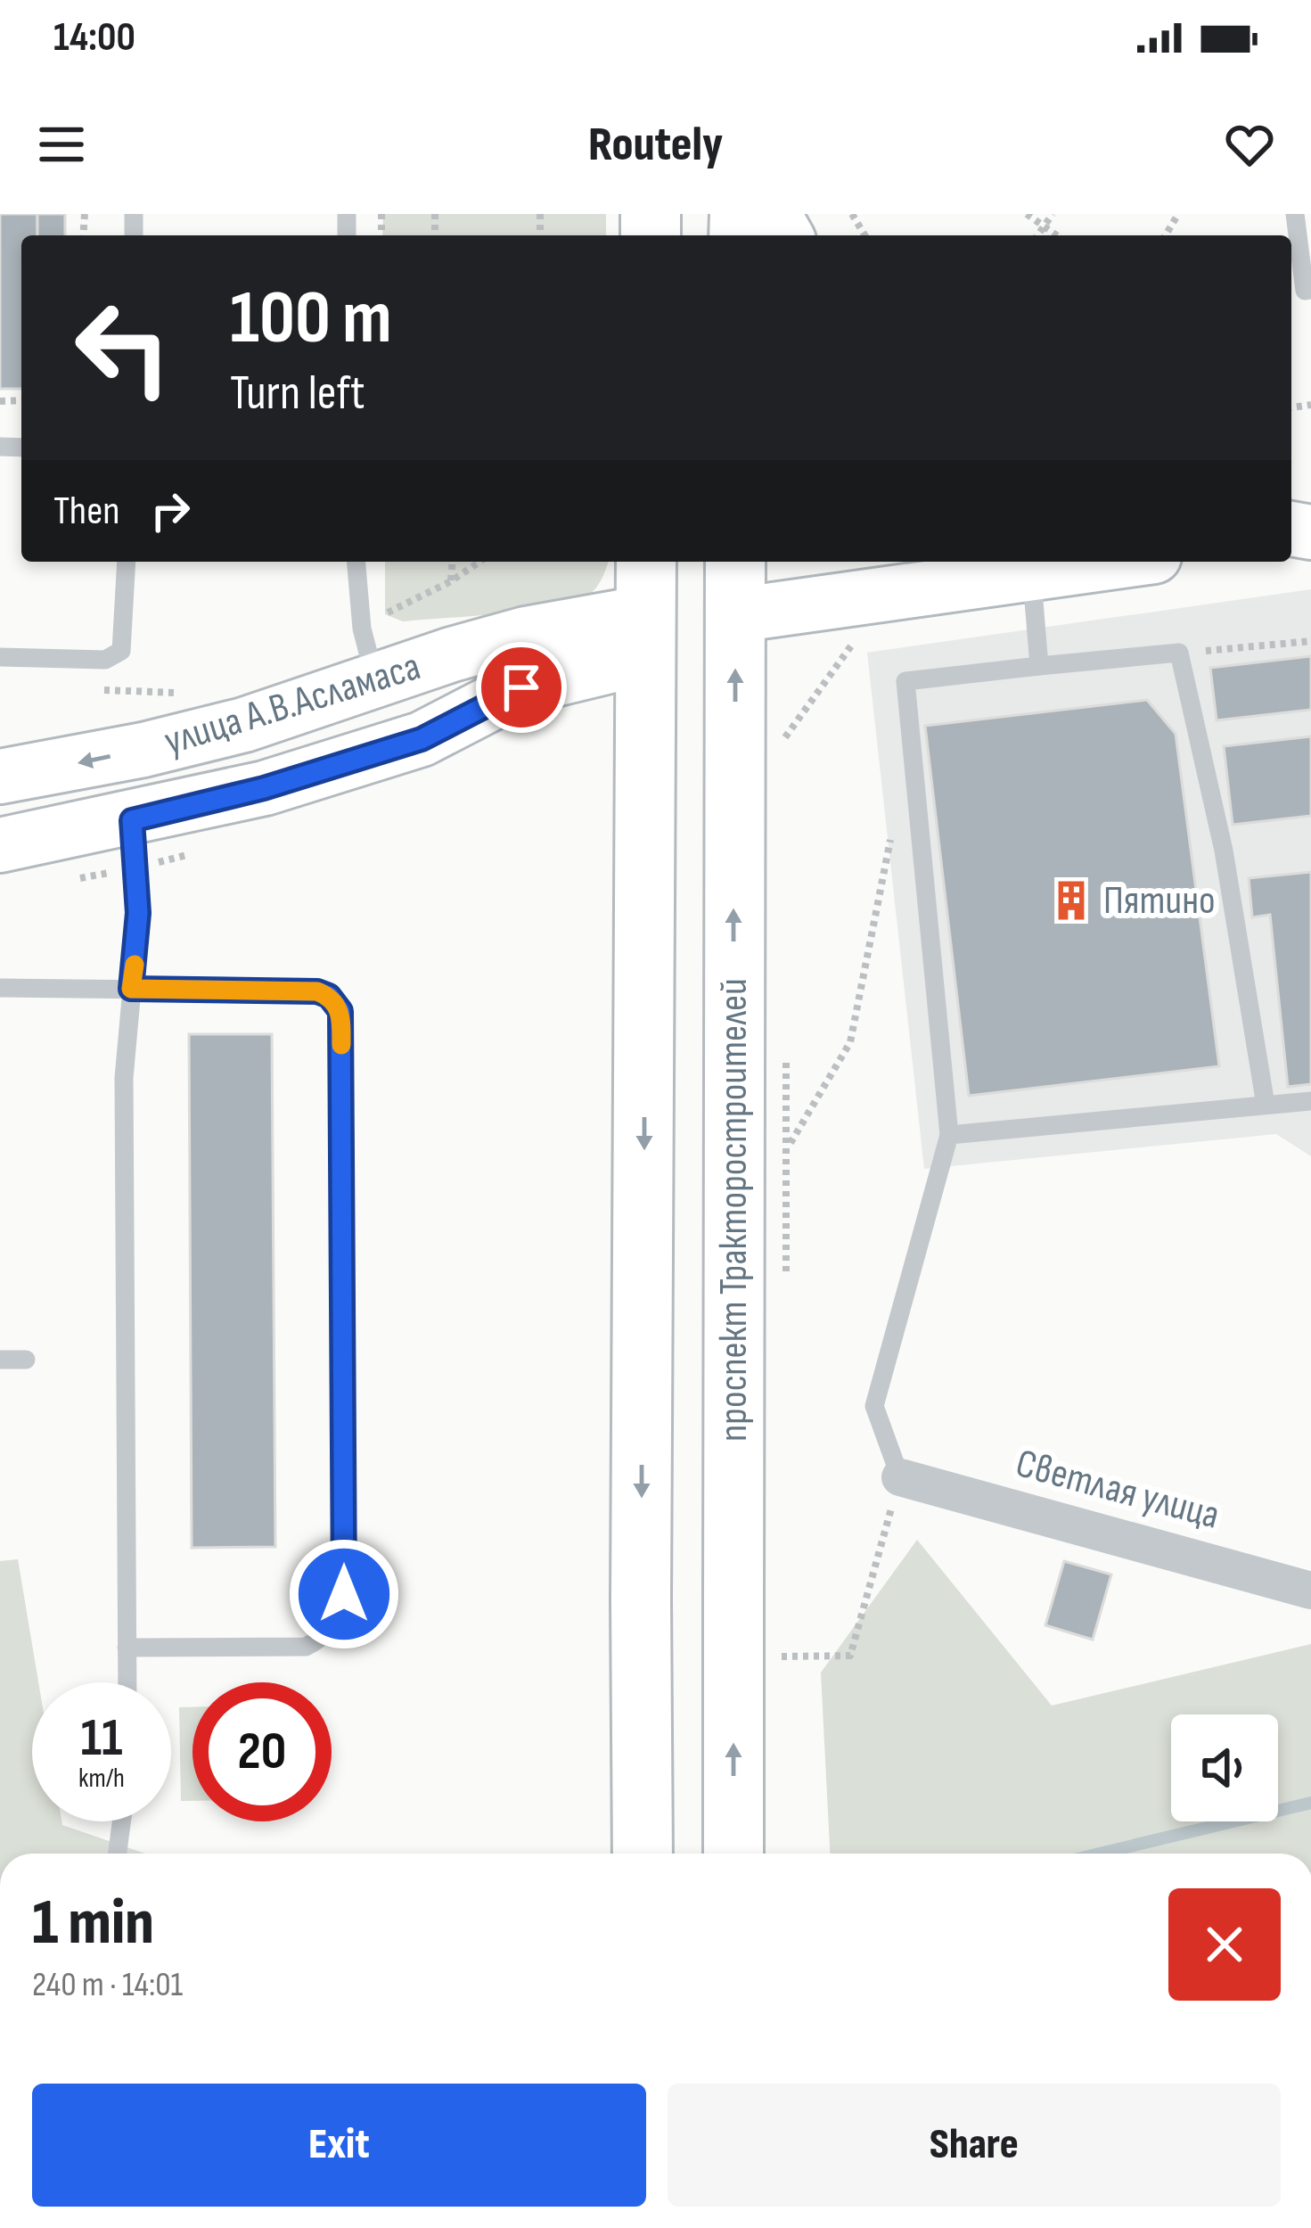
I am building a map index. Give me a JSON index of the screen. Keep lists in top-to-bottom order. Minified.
{"streets":{"main road":["проспект Тракторостроителей"],"street":["улица А.В.Асламаса","Светлая улица"]},"places":{"building":["Пятино"]},"page":{"status":"14:00","header":"Routely","turn":["100 m","Turn left"],"then":"Then","speed":"11 km/h","limit":"20","heading":["1 min","240 m · 14:01"],"buttons":["Exit","Share"]}}
